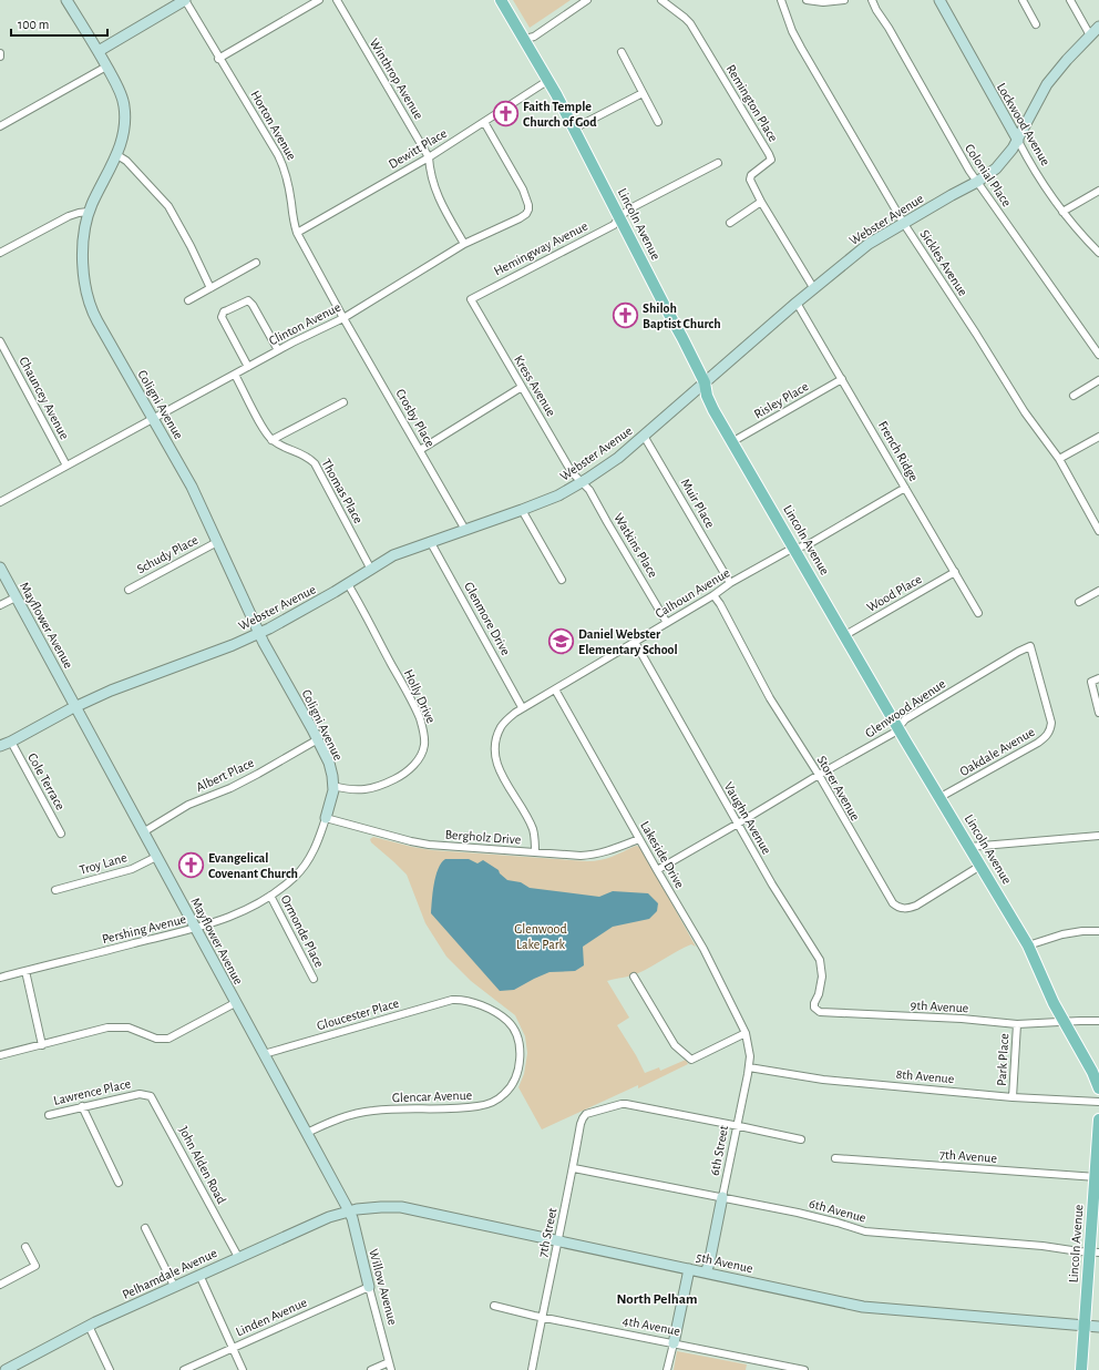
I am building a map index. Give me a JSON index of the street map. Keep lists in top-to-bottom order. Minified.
{"streets":{"main road":["Lincoln Avenue"],"street":["Winthrop Avenue","Remington Place","Lockwood Avenue","Horton Avenue","Dewitt Place","Colonial Place","Webster Avenue","Hemingway Avenue","Sickles Avenue","Clinton Avenue","Kress Avenue","Chauncey Avenue","Risley Place","Coligni Avenue","Crosby Place","French Ridge","Thomas Place","Muir Place","Watkins Place","Schudy Place","Calhoun Avenue","Wood Place","Glenmore Drive","Mayflower Avenue","Holly Drive","Glenwood Avenue","Oakdale Avenue","Albert Place","Cole Terrace","Storer Avenue","Vaughn Avenue","Bergholz Drive","Lakeside Drive","Troy Lane","Pershing Avenue","Ormonde Place","9th Avenue","Gloucester Place","Park Place","8th Avenue","Lawrence Place","Glencar Avenue","6th Street","7th Avenue","John Alden Road","6th Avenue","7th Street","5th Avenue","Pelhamdale Avenue","Willow Avenue","Linden Avenue","4th Avenue"]},"crossings":[["Winthrop Avenue","Dewitt Place"],["Winthrop Avenue","Clinton Avenue"],["Remington Place","Webster Avenue"],["Lockwood Avenue","Webster Avenue"],["Horton Avenue","Dewitt Place"],["Horton Avenue","Clinton Avenue"],["Horton Avenue","Crosby Place"],["Dewitt Place","Lincoln Avenue"],["Dewitt Place","Clinton Avenue"],["Colonial Place","Webster Avenue"],["Webster Avenue","Lincoln Avenue"],["Webster Avenue","Sickles Avenue"],["Webster Avenue","Kress Avenue"],["Webster Avenue","Coligni Avenue"],["Webster Avenue","Crosby Place"],["Webster Avenue","French Ridge"],["Webster Avenue","Thomas Place"],["Webster Avenue","Muir Place"],["Webster Avenue","Watkins Place"],["Webster Avenue","Glenmore Drive"],["Webster Avenue","Mayflower Avenue"],["Webster Avenue","Holly Drive"],["Webster Avenue","Cole Terrace"],["Lincoln Avenue","Hemingway Avenue"],["Lincoln Avenue","Risley Place"],["Lincoln Avenue","Calhoun Avenue"],["Lincoln Avenue","Wood Place"],["Lincoln Avenue","Glenwood Avenue"],["Lincoln Avenue","Oakdale Avenue"],["Lincoln Avenue","Storer Avenue"],["Lincoln Avenue","9th Avenue"],["Lincoln Avenue","7th Avenue"],["Lincoln Avenue","6th Avenue"],["Lincoln Avenue","5th Avenue"],["Hemingway Avenue","Kress Avenue"],["Clinton Avenue","Chauncey Avenue"],["Clinton Avenue","Coligni Avenue"],["Clinton Avenue","Crosby Place"],["Clinton Avenue","Thomas Place"],["Kress Avenue","Watkins Place"],["Risley Place","French Ridge"],["Coligni Avenue","Schudy Place"],["Coligni Avenue","Holly Drive"],["Coligni Avenue","Albert Place"],["Coligni Avenue","Bergholz Drive"],["Coligni Avenue","Pershing Avenue"],["French Ridge","Calhoun Avenue"],["French Ridge","Wood Place"],["Muir Place","Calhoun Avenue"],["Watkins Place","Calhoun Avenue"],["Calhoun Avenue","Glenmore Drive"],["Calhoun Avenue","Storer Avenue"],["Calhoun Avenue","Vaughn Avenue"],["Calhoun Avenue","Bergholz Drive"],["Calhoun Avenue","Lakeside Drive"],["Mayflower Avenue","Albert Place"],["Mayflower Avenue","Troy Lane"],["Mayflower Avenue","Pershing Avenue"],["Mayflower Avenue","Gloucester Place"],["Mayflower Avenue","Glencar Avenue"],["Mayflower Avenue","5th Avenue"],["Mayflower Avenue","Pelhamdale Avenue"],["Mayflower Avenue","Willow Avenue"],["Glenwood Avenue","Oakdale Avenue"],["Glenwood Avenue","Storer Avenue"],["Glenwood Avenue","Vaughn Avenue"],["Glenwood Avenue","Lakeside Drive"],["Vaughn Avenue","9th Avenue"],["Bergholz Drive","Lakeside Drive"],["Bergholz Drive","Pershing Avenue"],["Lakeside Drive","6th Street"],["Pershing Avenue","Ormonde Place"],["9th Avenue","Park Place"],["Gloucester Place","Glencar Avenue"],["Park Place","8th Avenue"],["8th Avenue","6th Street"],["Lawrence Place","John Alden Road"],["6th Street","6th Avenue"],["6th Street","7th Street"],["6th Street","5th Avenue"],["John Alden Road","Pelhamdale Avenue"],["6th Avenue","7th Street"],["7th Street","5th Avenue"],["7th Street","4th Avenue"],["5th Avenue","Pelhamdale Avenue"],["5th Avenue","Willow Avenue"],["Pelhamdale Avenue","Willow Avenue"],["Willow Avenue","Linden Avenue"]],"districts":["North Pelham"],"parks":["Glenwood Lake Park"],"places":{"church":["Faith Temple Church of God","Shiloh Baptist Church","Evangelical Covenant Church"],"school or university":["Daniel Webster Elementary School"]},"scale_bar":"100 m"}
